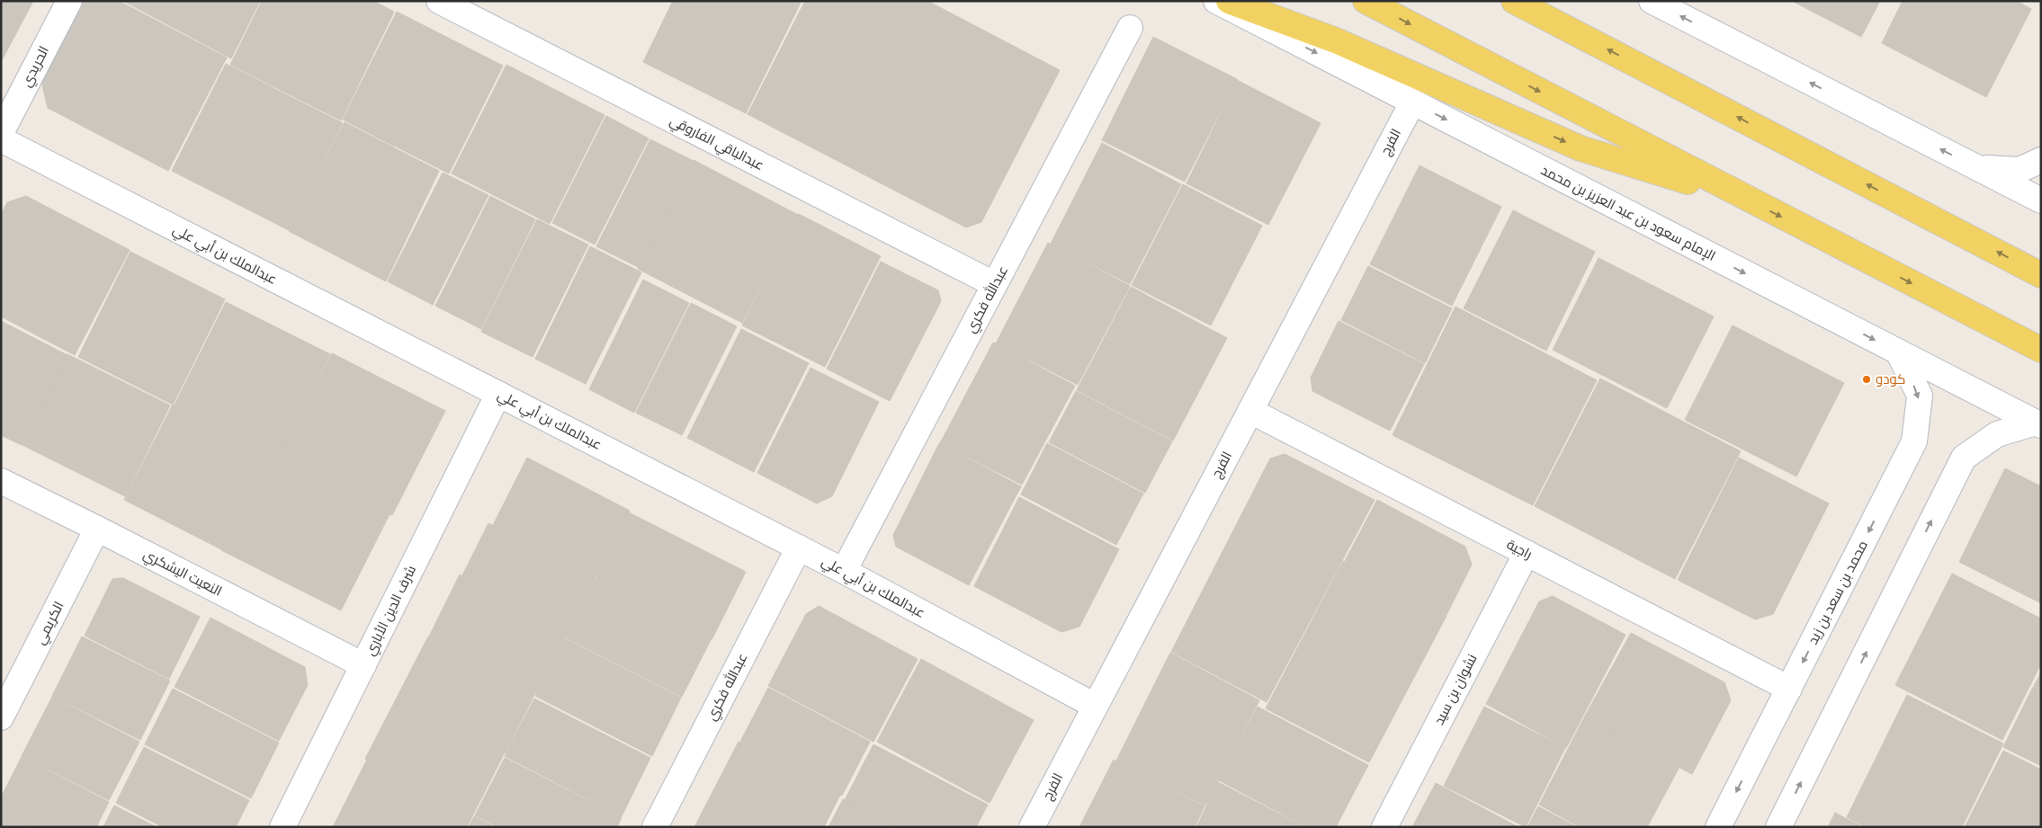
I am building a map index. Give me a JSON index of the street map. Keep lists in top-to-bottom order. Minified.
{"streets":{"street":["الحريدي","الفرج","عبدالباقي الفاروقي","الإمام سعود بن عبد العزيز بن محمد","عبدالملك بن أبي علي","عبدالله فكري","راجية","النعيت اليشكري","محمد بن سعد بن زيد","شرف الدين الأباري","الكريمي","نشوان بن سيد"]},"crossings":[["الفرج","الإمام سعود بن عبد العزيز بن محمد"],["الفرج","عبدالملك بن أبي علي"],["الفرج","راجية"],["عبدالباقي الفاروقي","عبدالله فكري"],["الإمام سعود بن عبد العزيز بن محمد","محمد بن سعد بن زيد"],["عبدالملك بن أبي علي","عبدالله فكري"],["عبدالملك بن أبي علي","شرف الدين الأباري"],["راجية","محمد بن سعد بن زيد"],["راجية","نشوان بن سيد"],["النعيت اليشكري","شرف الدين الأباري"],["النعيت اليشكري","الكريمي"]],"places":["كودو"]}
